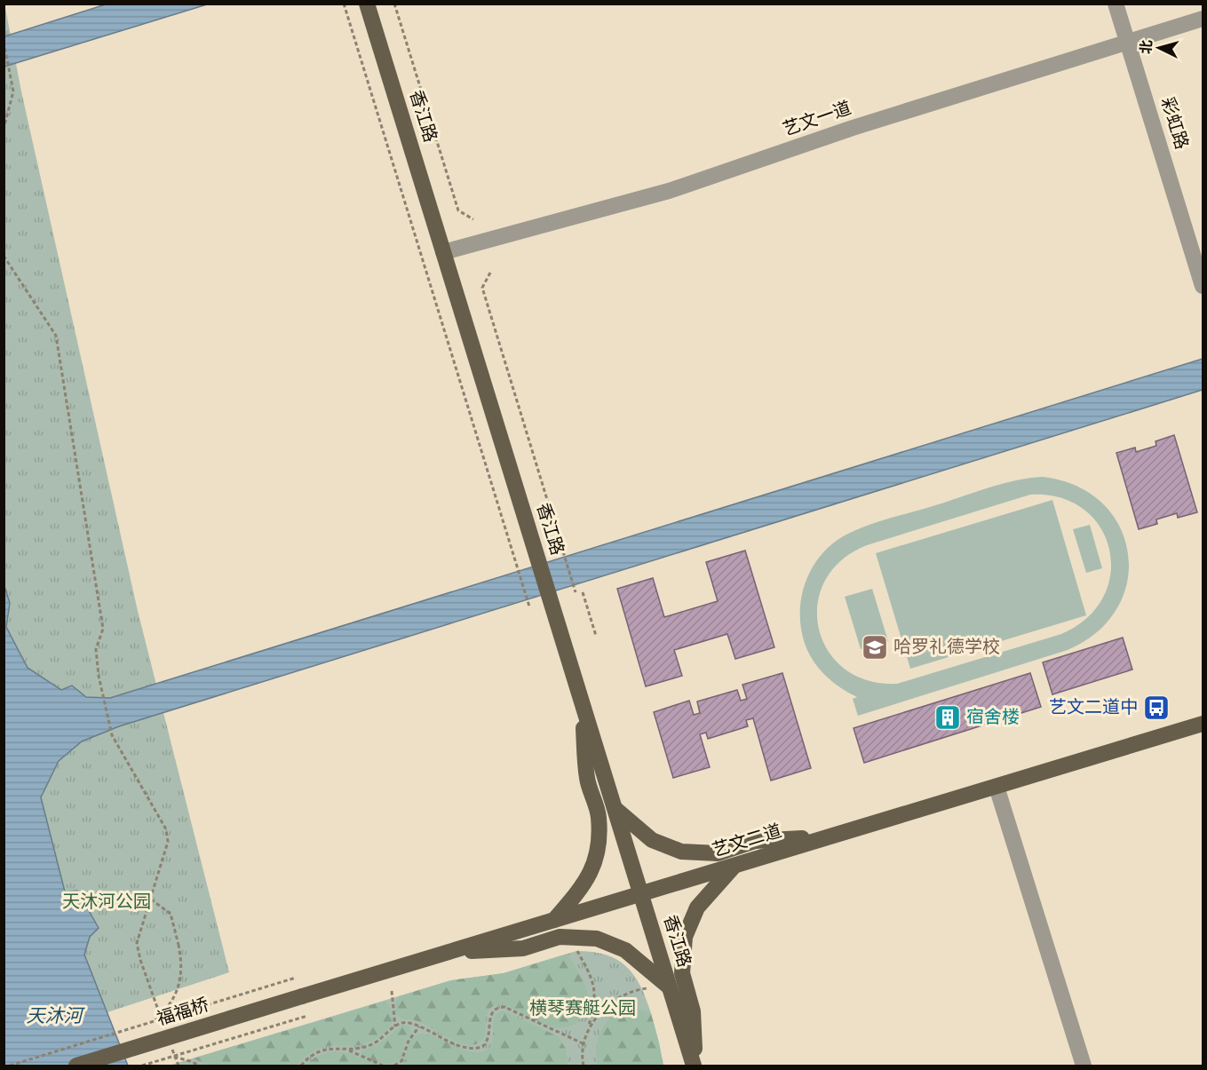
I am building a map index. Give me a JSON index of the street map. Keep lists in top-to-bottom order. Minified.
{"streets":{"main road":["香江路","艺文二道","福福桥"],"street":["艺文一道","彩虹路"]},"crossings":[["香江路","艺文一道"],["香江路","艺文二道"],["艺文一道","彩虹路"],["艺文二道","福福桥"]],"water":["天沐河"],"parks":["天沐河公园","横琴赛艇公园"],"places":{"school or university":["哈罗礼德学校"],"bus stop":["艺文二道中"],"building":["宿舍楼"]},"north":"left"}
